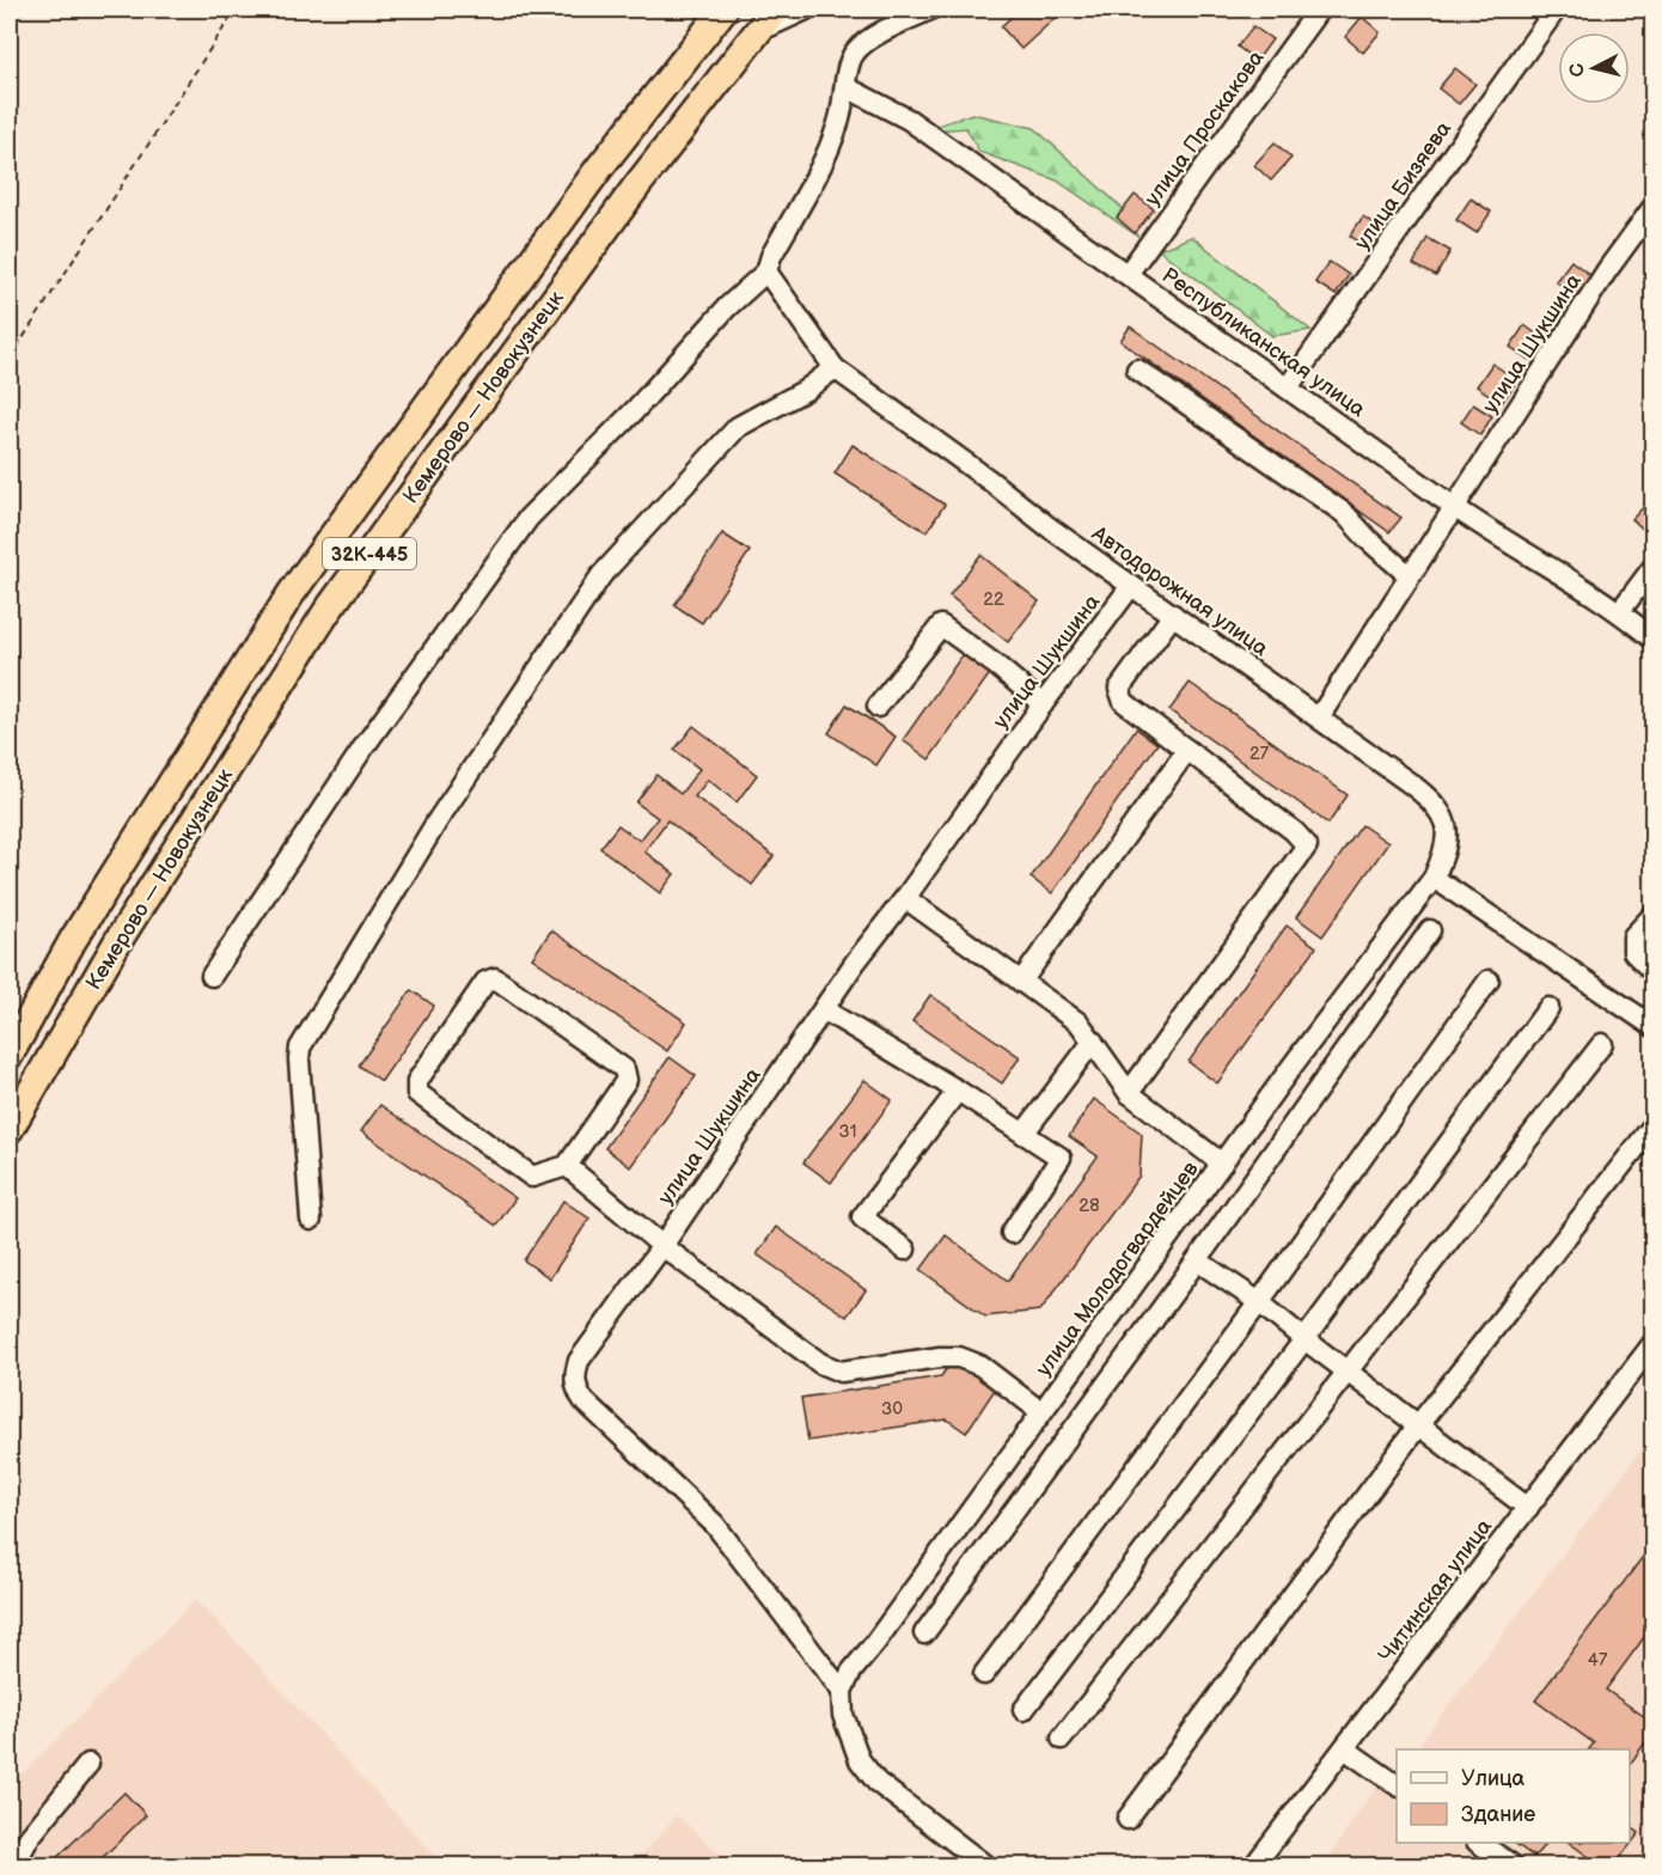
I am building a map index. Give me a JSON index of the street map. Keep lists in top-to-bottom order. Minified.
{"streets":{"highway":["Кемерово — Новокузнецк","32К-445"],"street":["улица Проскакова","улица Бизяева","Республиканская улица","улица Шукшина","Автодорожная улица","улица Молодогвардейцев","Читинская улица"]},"crossings":[["улица Проскакова","Республиканская улица"],["улица Бизяева","Республиканская улица"],["Республиканская улица","улица Шукшина"],["улица Шукшина","Автодорожная улица"],["улица Шукшина","улица Молодогвардейцев"],["Автодорожная улица","улица Молодогвардейцев"]],"house_numbers":["22","27","31","28","30","47"],"legend":["Улица","Здание"],"north":"left"}
